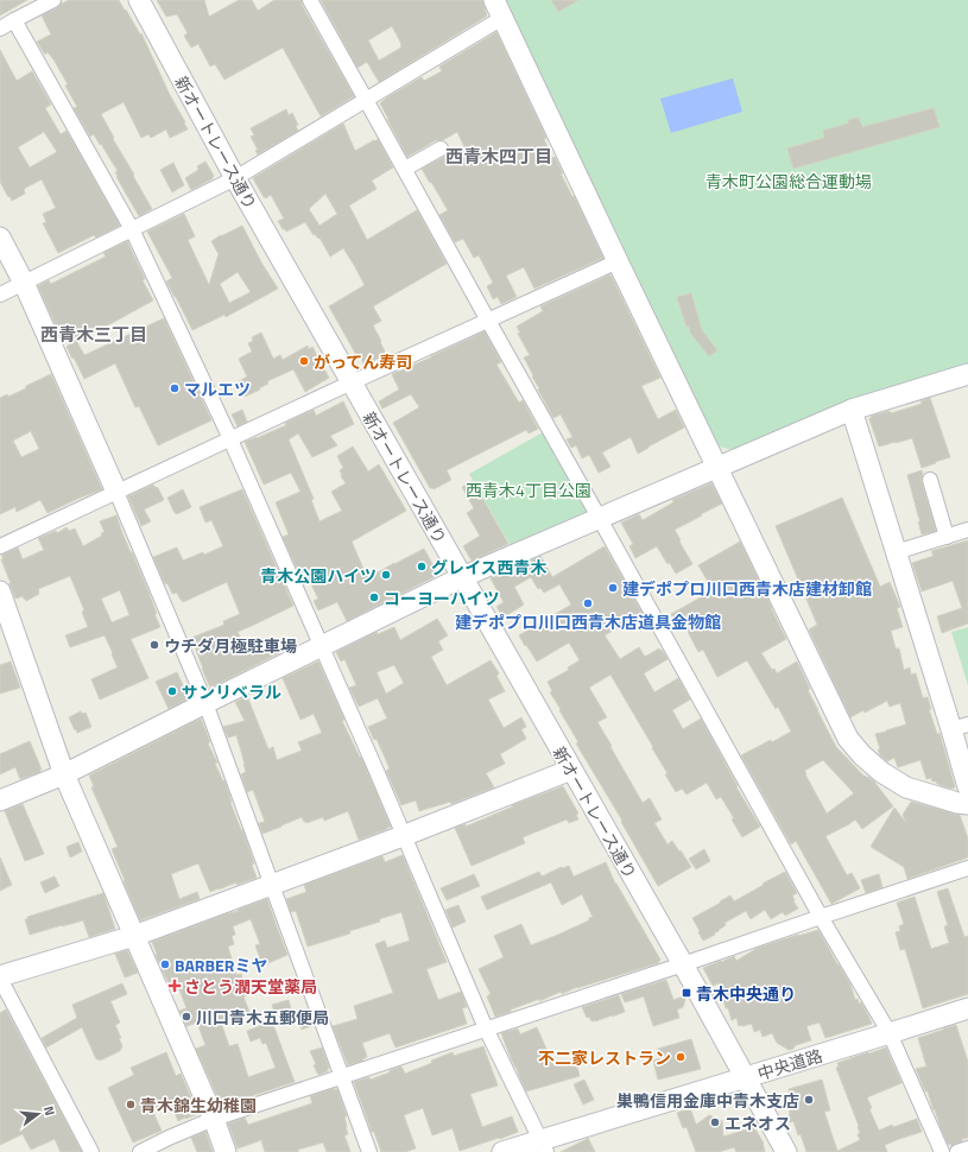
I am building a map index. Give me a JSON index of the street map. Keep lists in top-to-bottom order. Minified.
{"streets":{"street":["新オートレース通り","中央道路"]},"crossings":[["新オートレース通り","中央道路"]],"districts":["西青木四丁目","西青木三丁目"],"parks":["青木町公園総合運動場","西青木4丁目公園"],"places":{"other":["がってん寿司","マルエツ","グレイス西青木","青木公園ハイツ","建デポプロ川口西青木店建材卸館","コーヨーハイツ","建デポプロ川口西青木店道具金物館","ウチダ月極駐車場","サンリベラル","BARBERミヤ","川口青木五郵便局","不二家レストラン","巣鴨信用金庫中青木支店","青木錦生幼稚園","エネオス"],"health":["さとう潤天堂薬局"],"transit":["青木中央通り"]},"north":"right"}
